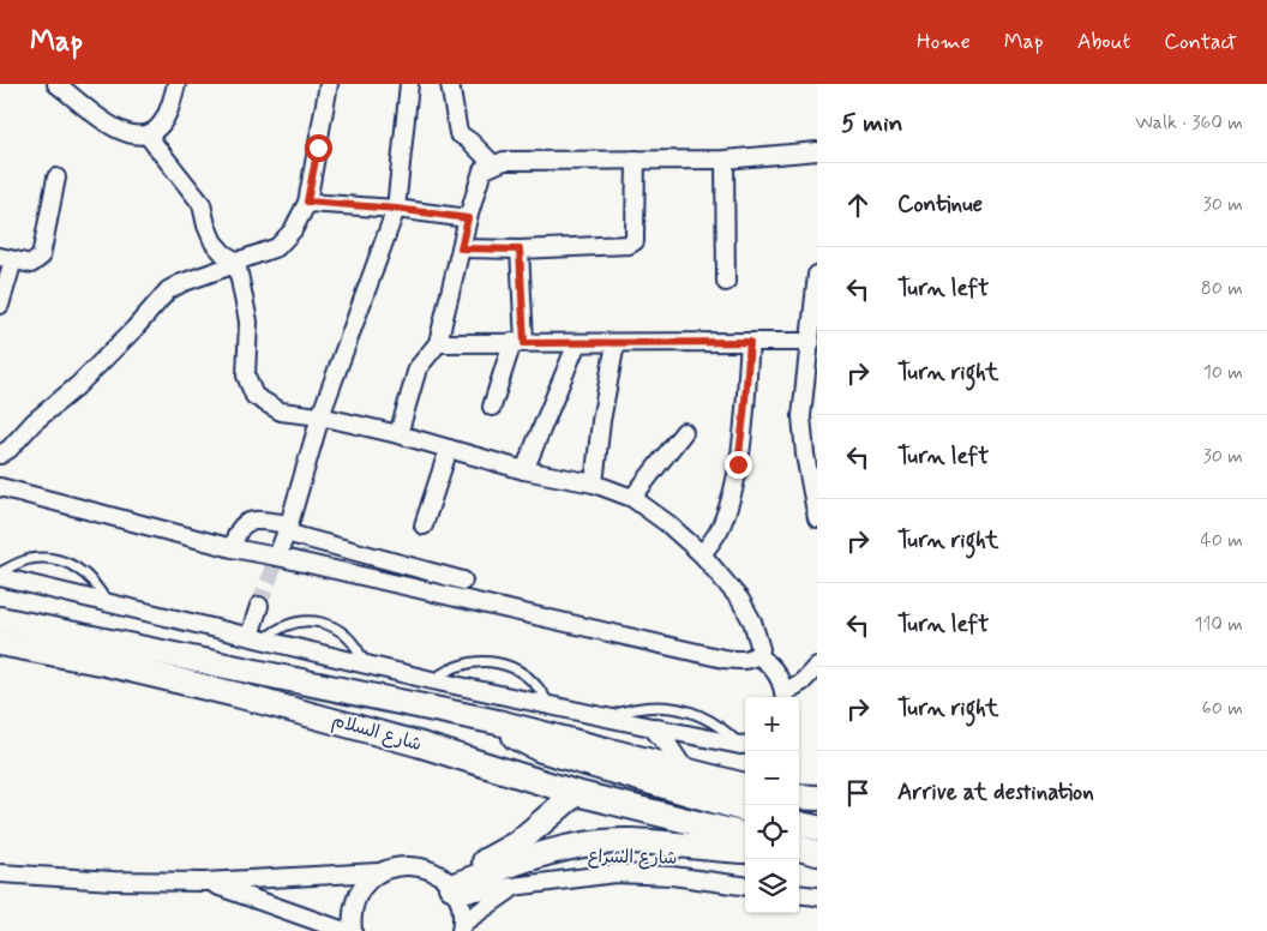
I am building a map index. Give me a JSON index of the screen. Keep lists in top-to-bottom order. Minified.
{"streets":{"main road":["شارع السلام"],"street":["شارع الشراع"]},"page":{"header":"Map","nav":["Home","Map","About","Contact"],"heading":["5 min","Walk · 360 m"],"list":[["Continue","30 m"],["Turn left","80 m"],["Turn right","10 m"],["Turn left","30 m"],["Turn right","40 m"],["Turn left","110 m"],["Turn right","60 m"],"Arrive at destination"],"map_buttons":["+","−"]}}
